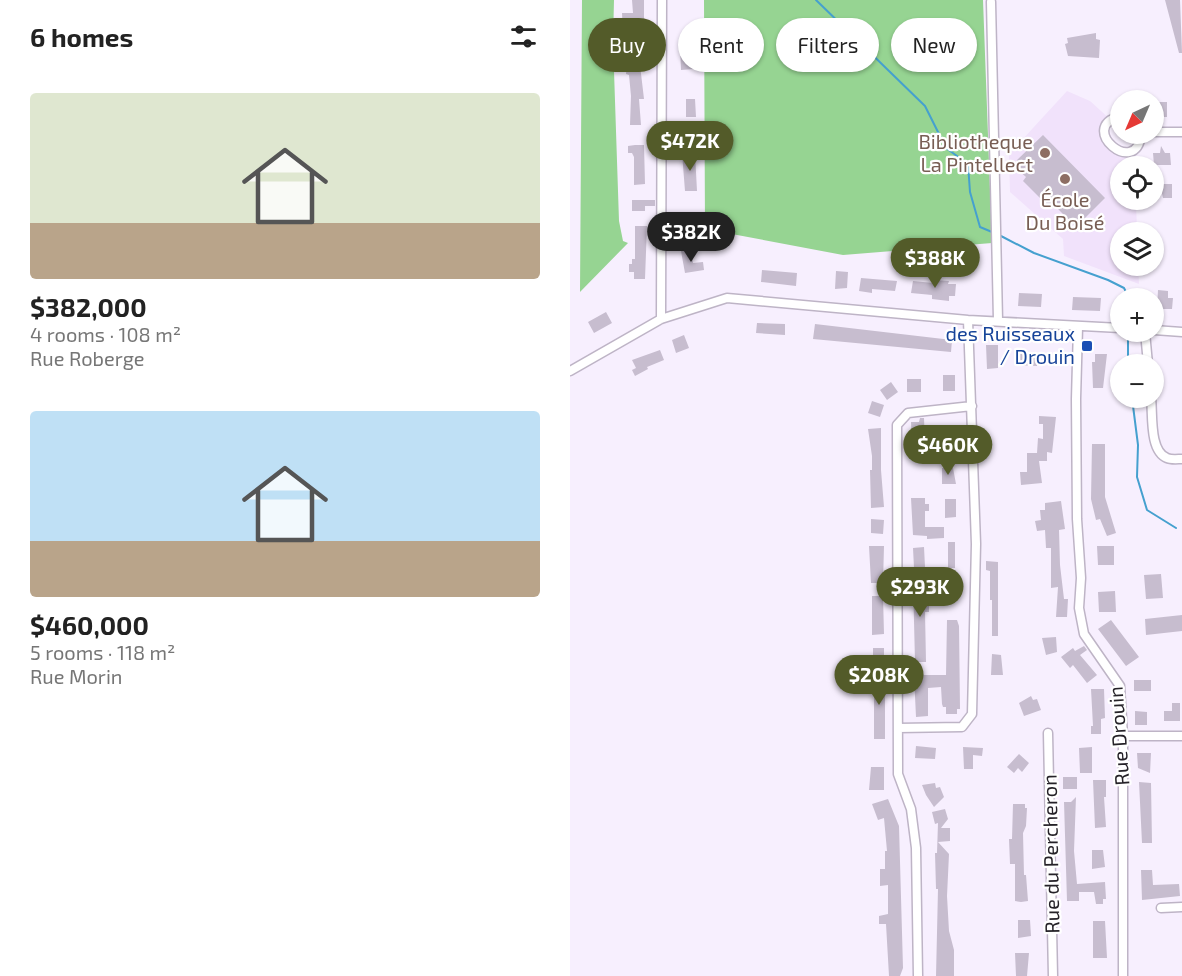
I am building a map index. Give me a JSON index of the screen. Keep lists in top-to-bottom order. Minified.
{"streets":{"street":["Rue Drouin","Rue du Percheron"]},"places":{"other":["Bibliotheque La Pintellect","École Du Boisé"],"transit":["des Ruisseaux / Drouin"]},"north":"bottom left","page":{"heading":"6 homes","chip":["Buy","Rent","Filters","New"],"list":[{"name":"$382,000","note":"4 rooms · 108 m² · Rue Roberge"},{"name":"$460,000","note":"5 rooms · 118 m² · Rue Morin"}],"map_buttons":["+","−"],"price":["$472K","$382K","$388K","$460K","$293K","$208K"]}}
